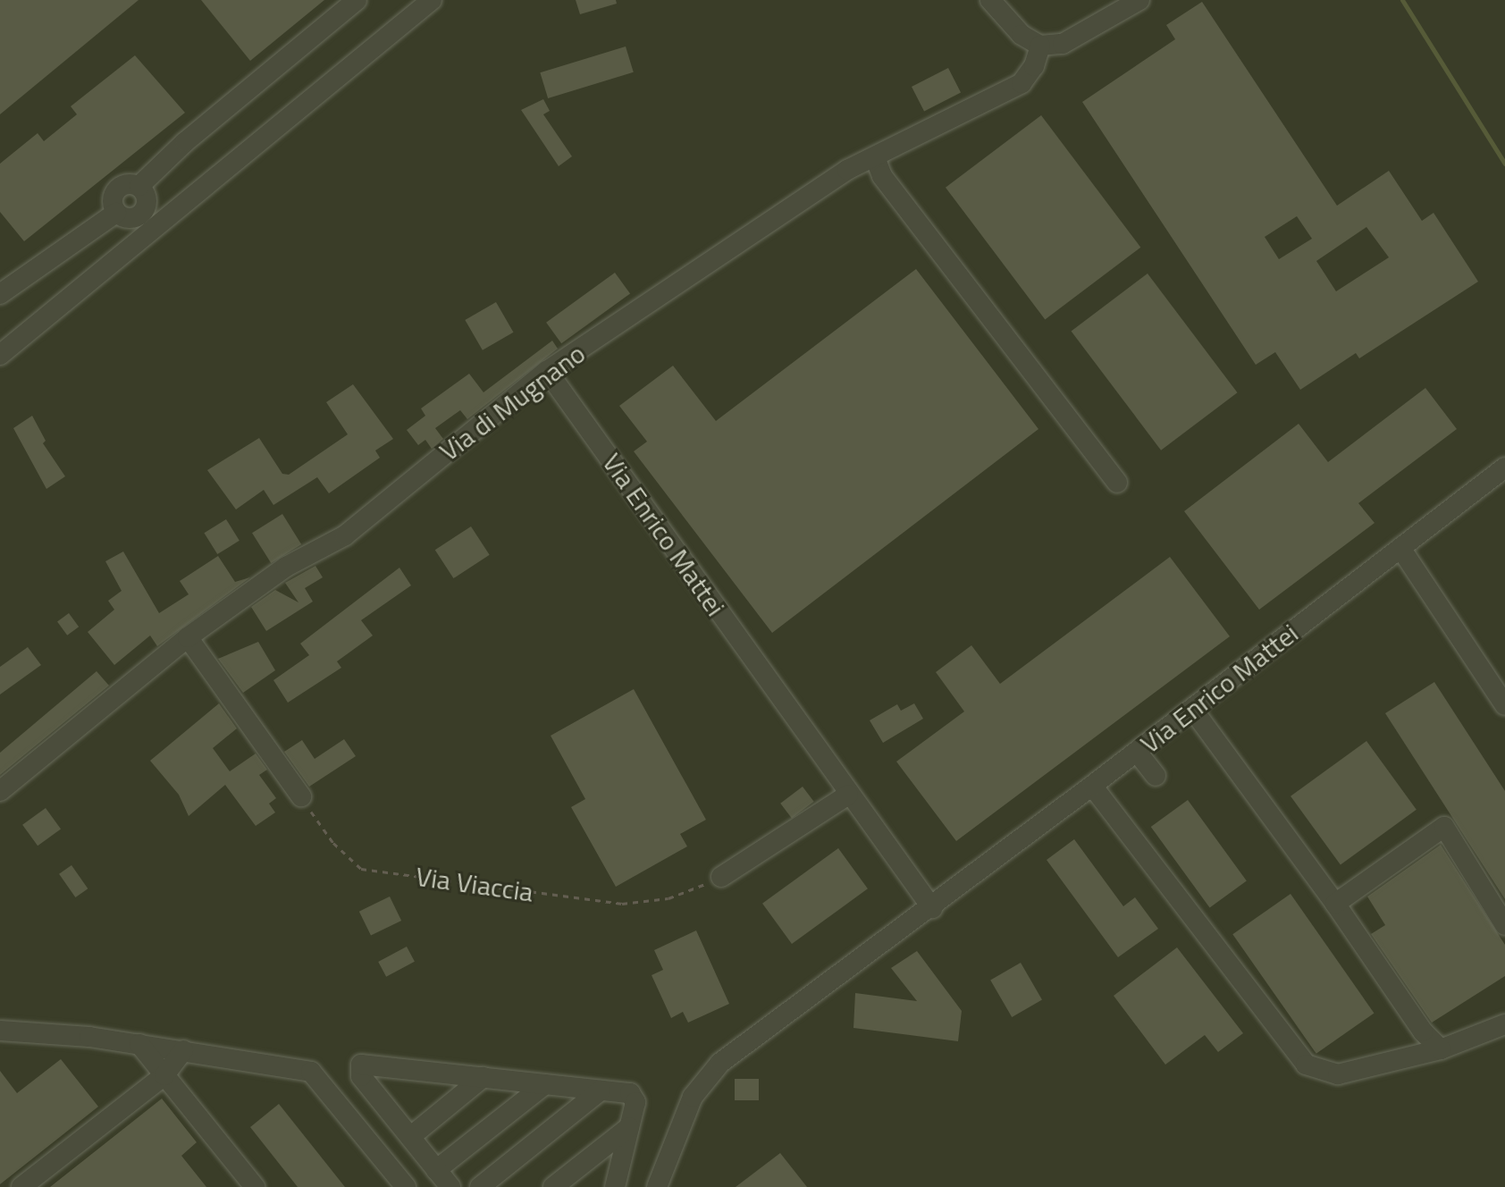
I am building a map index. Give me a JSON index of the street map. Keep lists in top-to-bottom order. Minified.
{"streets":{"street":["Via di Mugnano","Via Enrico Mattei"],"path":["Via Viaccia"]},"crossings":[["Via di Mugnano","Via Enrico Mattei"]]}
